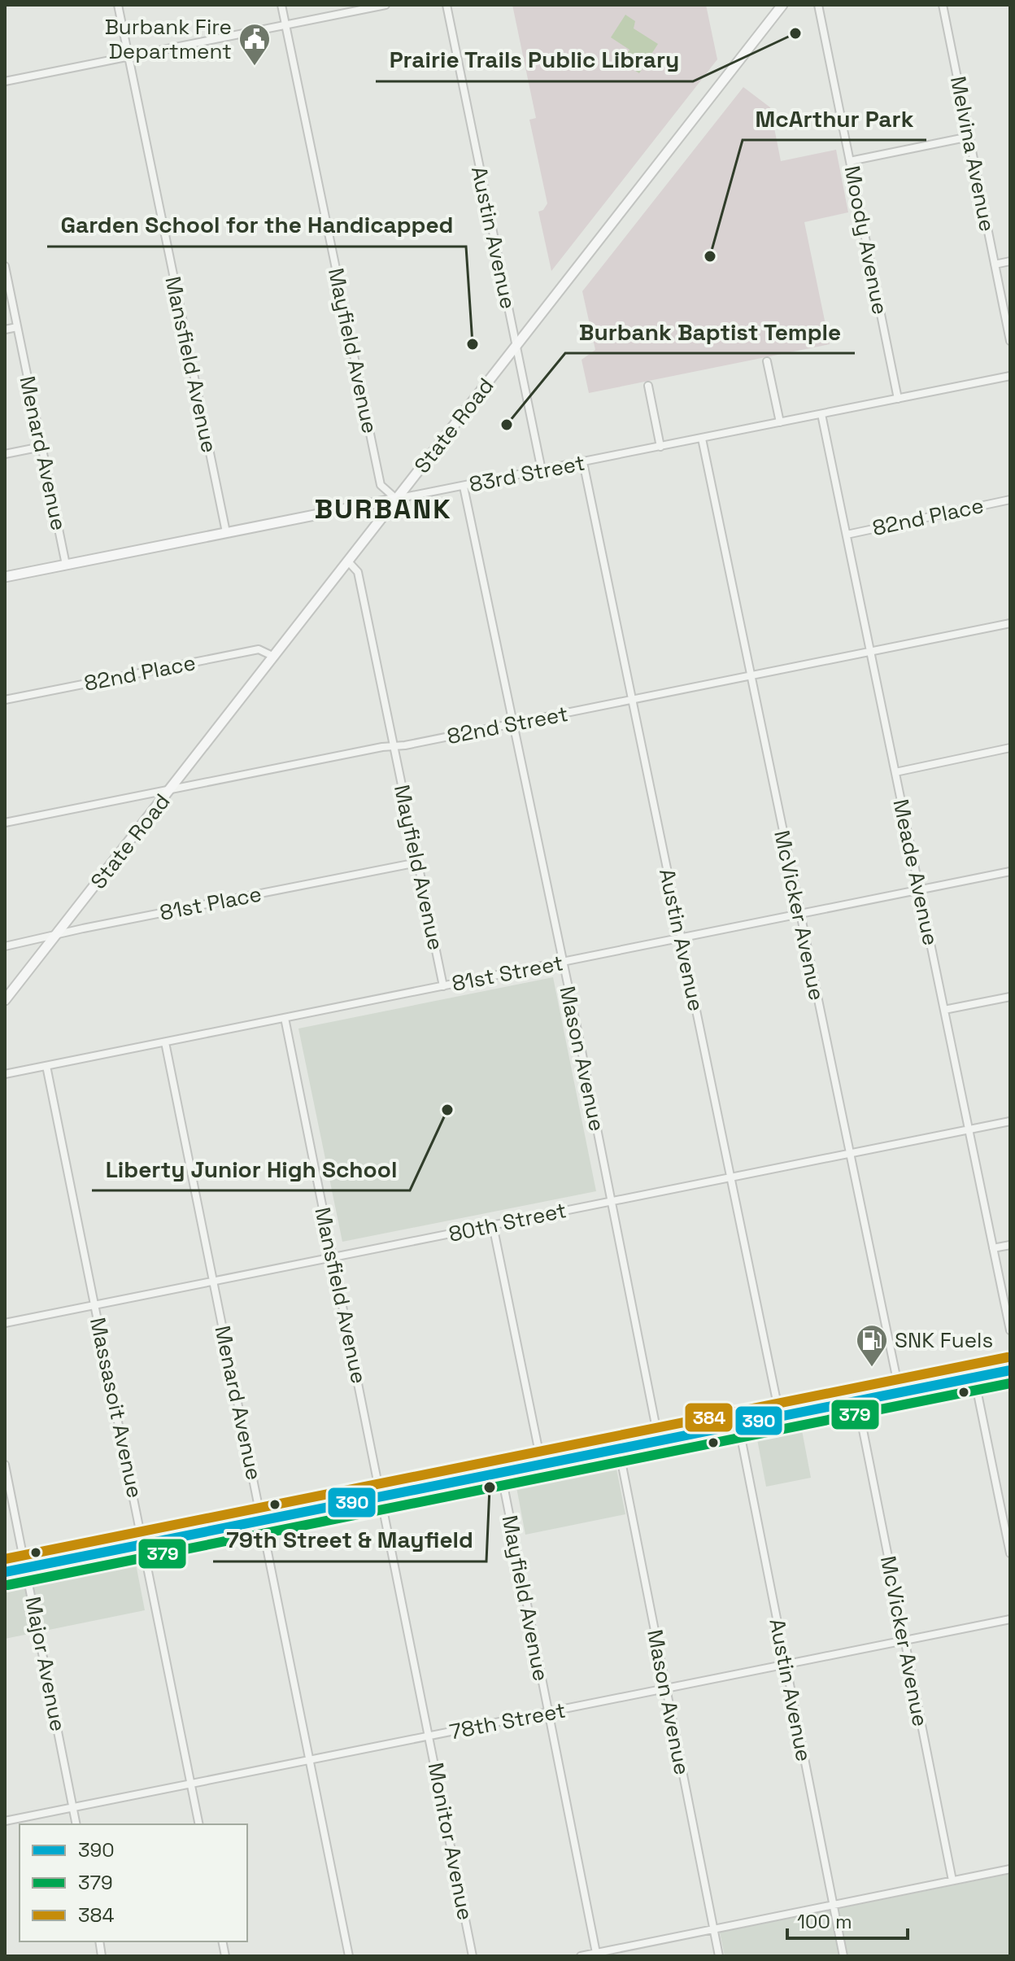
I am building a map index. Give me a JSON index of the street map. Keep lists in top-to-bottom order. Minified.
{"streets":{"street":["Melvina Avenue","Austin Avenue","Moody Avenue","Mayfield Avenue","Mansfield Avenue","State Road","Menard Avenue","83rd Street","82nd Place","82nd Street","Meade Avenue","81st Place","McVicker Avenue","81st Street","Mason Avenue","80th Street","Massasoit Avenue","Major Avenue","78th Street","Monitor Avenue"]},"crossings":[["Austin Avenue","State Road"],["Austin Avenue","83rd Street"],["Austin Avenue","82nd Street"],["Austin Avenue","81st Street"],["Austin Avenue","80th Street"],["Austin Avenue","78th Street"],["Moody Avenue","83rd Street"],["Mayfield Avenue","State Road"],["Mayfield Avenue","83rd Street"],["Mayfield Avenue","82nd Street"],["Mayfield Avenue","81st Place"],["Mayfield Avenue","81st Street"],["Mayfield Avenue","78th Street"],["Mansfield Avenue","83rd Street"],["Mansfield Avenue","81st Street"],["Mansfield Avenue","80th Street"],["Mansfield Avenue","Monitor Avenue"],["State Road","83rd Street"],["State Road","82nd Place"],["State Road","82nd Street"],["State Road","81st Place"],["Menard Avenue","83rd Street"],["Menard Avenue","81st Street"],["Menard Avenue","80th Street"],["Menard Avenue","78th Street"],["83rd Street","Meade Avenue"],["83rd Street","McVicker Avenue"],["83rd Street","Mason Avenue"],["82nd Place","Meade Avenue"],["82nd Street","Meade Avenue"],["82nd Street","McVicker Avenue"],["82nd Street","Mason Avenue"],["Meade Avenue","81st Street"],["Meade Avenue","80th Street"],["McVicker Avenue","81st Street"],["McVicker Avenue","80th Street"],["McVicker Avenue","78th Street"],["81st Street","Mason Avenue"],["81st Street","Massasoit Avenue"],["Mason Avenue","80th Street"],["Mason Avenue","78th Street"],["80th Street","Massasoit Avenue"],["Massasoit Avenue","78th Street"],["Major Avenue","78th Street"],["78th Street","Monitor Avenue"]],"districts":["BURBANK"],"places":{"other":["Prairie Trails Public Library","McArthur Park","Garden School for the Handicapped","Burbank Baptist Temple","Liberty Junior High School","79th Street & Mayfield"],"public building":["Burbank Fire Department"],"fuel station":["SNK Fuels"]},"lines":["transit line 384","transit line 390","transit line 379"],"legend":["390","379","384"],"scale_bar":"100 m"}
